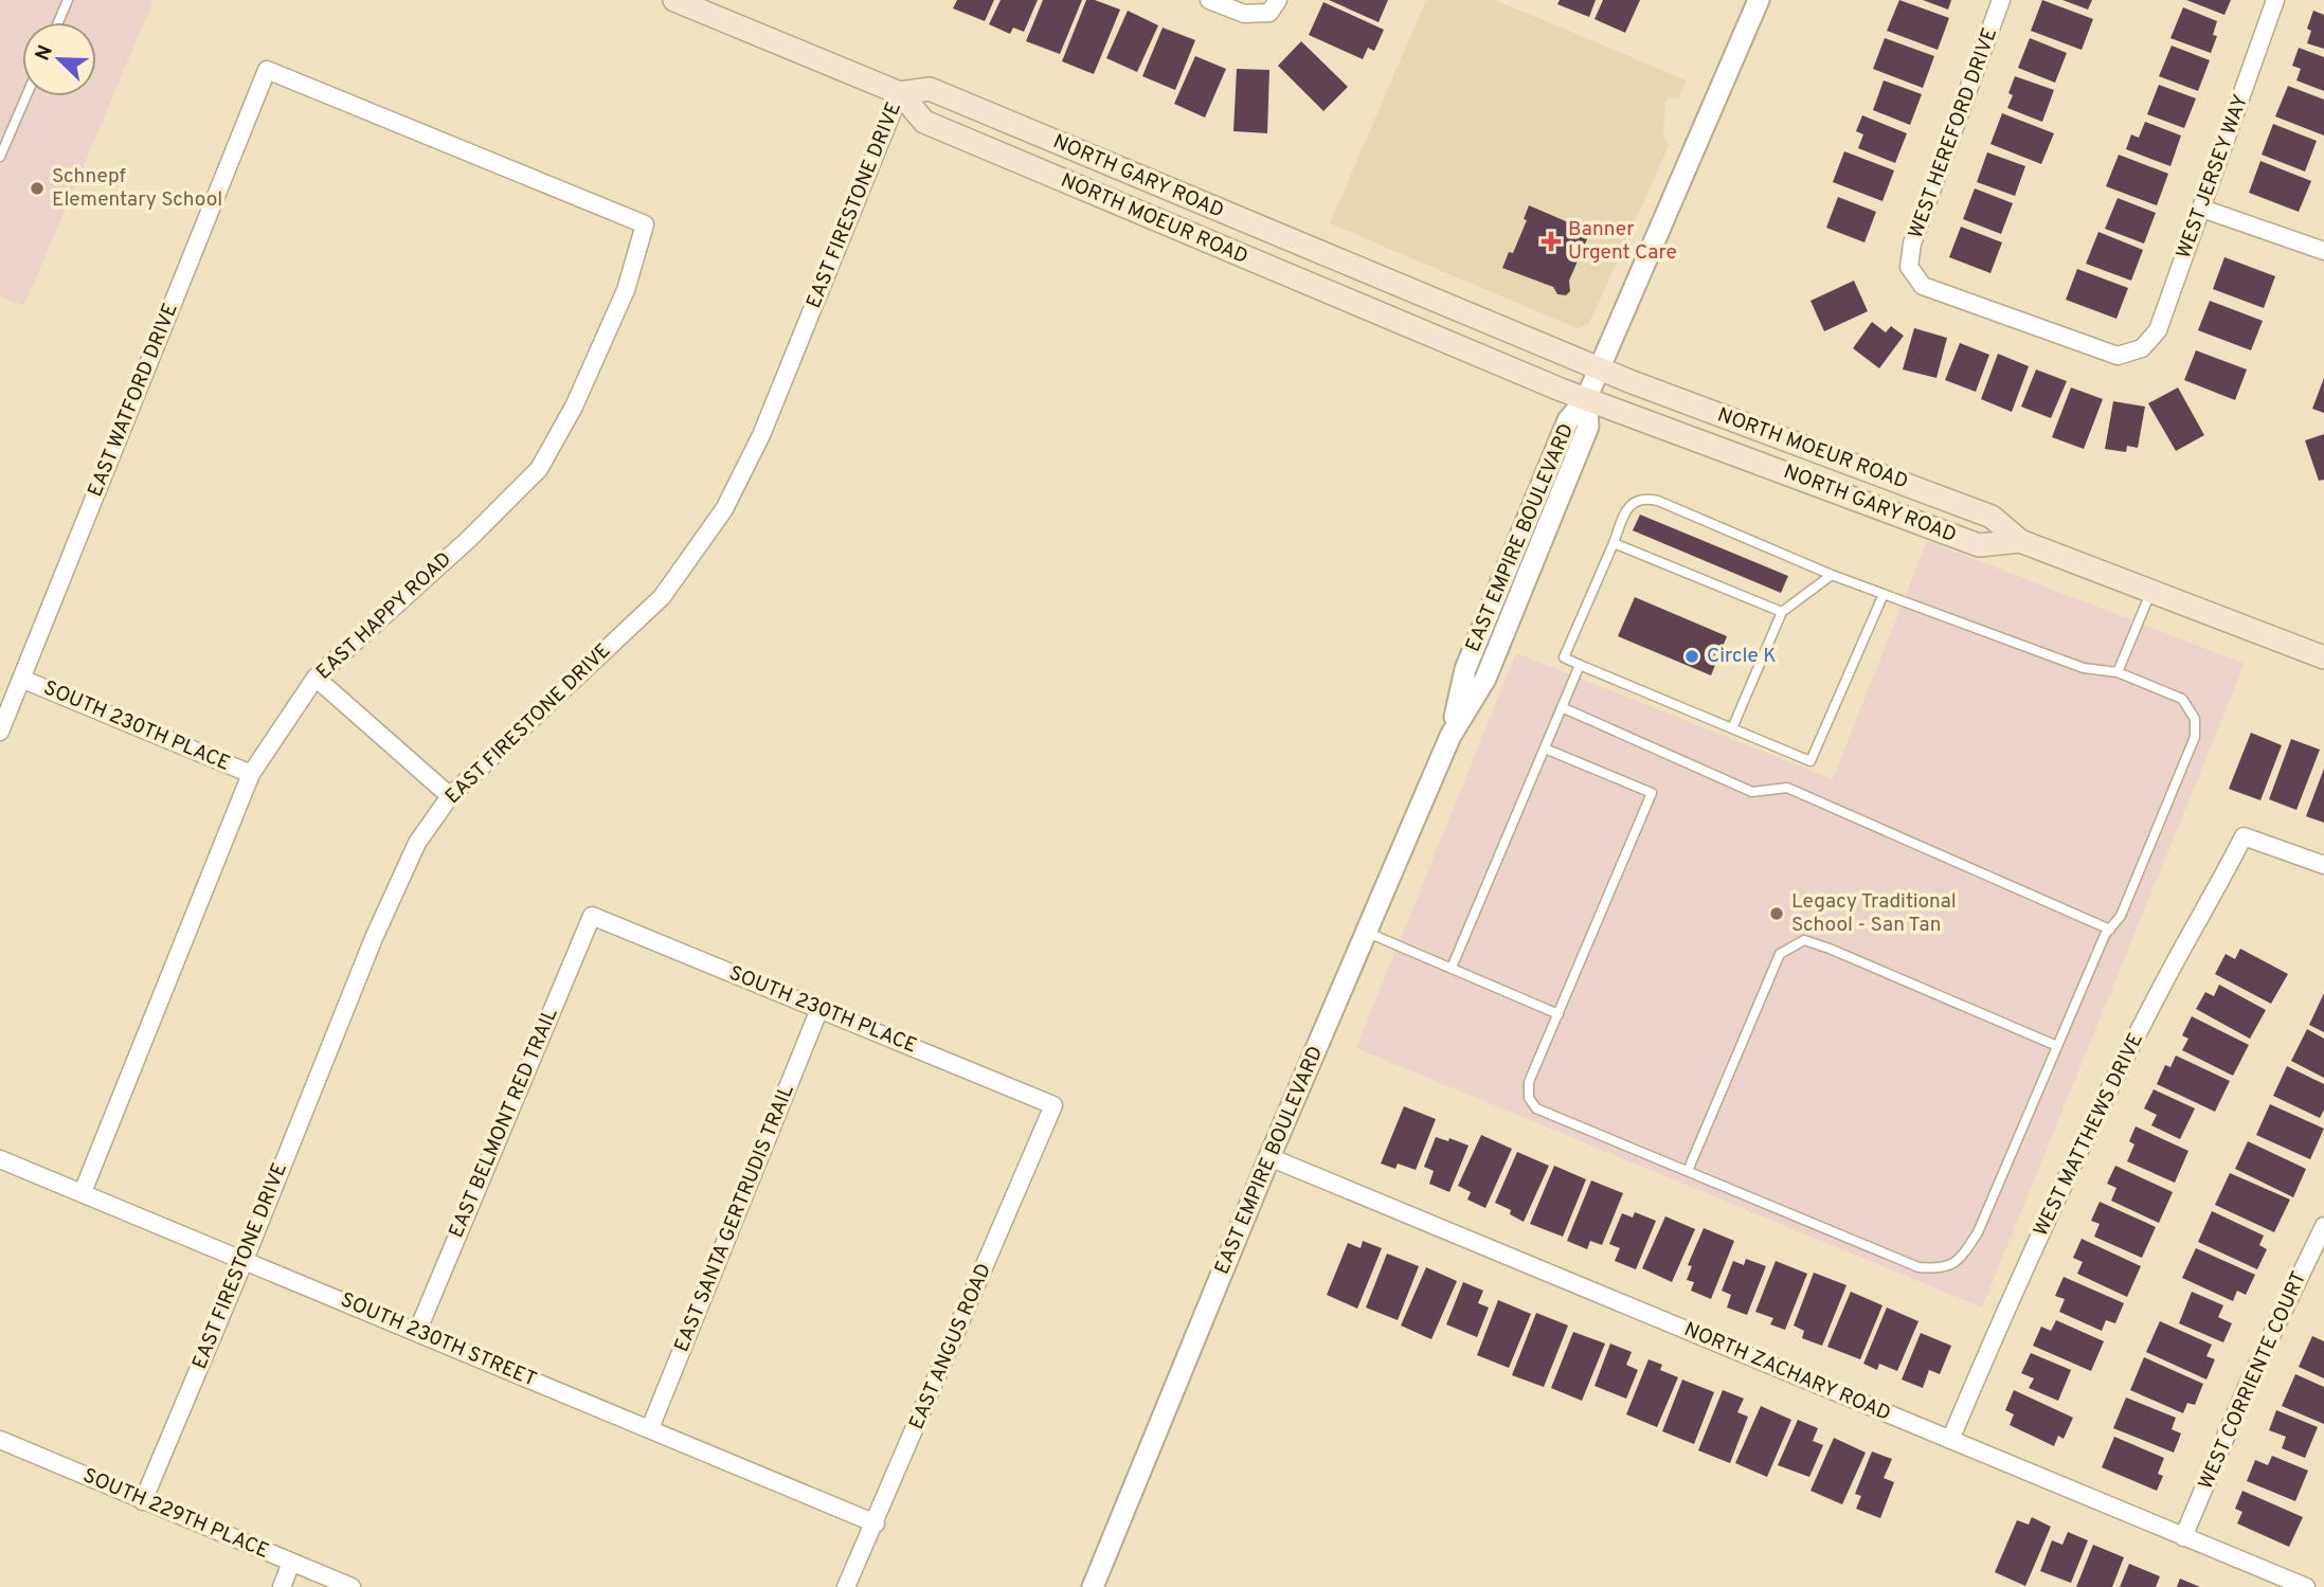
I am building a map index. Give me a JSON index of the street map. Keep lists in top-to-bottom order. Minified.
{"streets":{"main road":["NORTH GARY ROAD","NORTH MOEUR ROAD"],"street":["WEST HEREFORD DRIVE","WEST JERSEY WAY","EAST FIRESTONE DRIVE","EAST WATFORD DRIVE","EAST EMPIRE BOULEVARD","EAST HAPPY ROAD","SOUTH 230TH PLACE","EAST BELMONT RED TRAIL","WEST MATTHEWS DRIVE","EAST SANTA GERTRUDIS TRAIL","SOUTH 230TH STREET","EAST ANGUS ROAD","NORTH ZACHARY ROAD","WEST CORRIENTE COURT","SOUTH 229TH PLACE"]},"crossings":[["WEST HEREFORD DRIVE","WEST JERSEY WAY"],["NORTH GARY ROAD","EAST FIRESTONE DRIVE"],["NORTH GARY ROAD","NORTH MOEUR ROAD"],["NORTH GARY ROAD","EAST EMPIRE BOULEVARD"],["EAST FIRESTONE DRIVE","NORTH MOEUR ROAD"],["EAST FIRESTONE DRIVE","SOUTH 230TH STREET"],["EAST FIRESTONE DRIVE","SOUTH 229TH PLACE"],["NORTH MOEUR ROAD","EAST EMPIRE BOULEVARD"],["EAST WATFORD DRIVE","EAST HAPPY ROAD"],["EAST WATFORD DRIVE","SOUTH 230TH PLACE"],["EAST EMPIRE BOULEVARD","NORTH ZACHARY ROAD"],["EAST HAPPY ROAD","SOUTH 230TH PLACE"],["EAST HAPPY ROAD","SOUTH 230TH STREET"],["SOUTH 230TH PLACE","EAST BELMONT RED TRAIL"],["SOUTH 230TH PLACE","EAST SANTA GERTRUDIS TRAIL"],["SOUTH 230TH PLACE","EAST ANGUS ROAD"],["EAST BELMONT RED TRAIL","SOUTH 230TH STREET"],["WEST MATTHEWS DRIVE","NORTH ZACHARY ROAD"],["EAST SANTA GERTRUDIS TRAIL","SOUTH 230TH STREET"],["SOUTH 230TH STREET","EAST ANGUS ROAD"],["NORTH ZACHARY ROAD","WEST CORRIENTE COURT"]],"places":{"other":["Schnepf Elementary School","Circle K","Legacy Traditional School - San Tan"],"health":["Banner Urgent Care"]},"north":"top left"}
